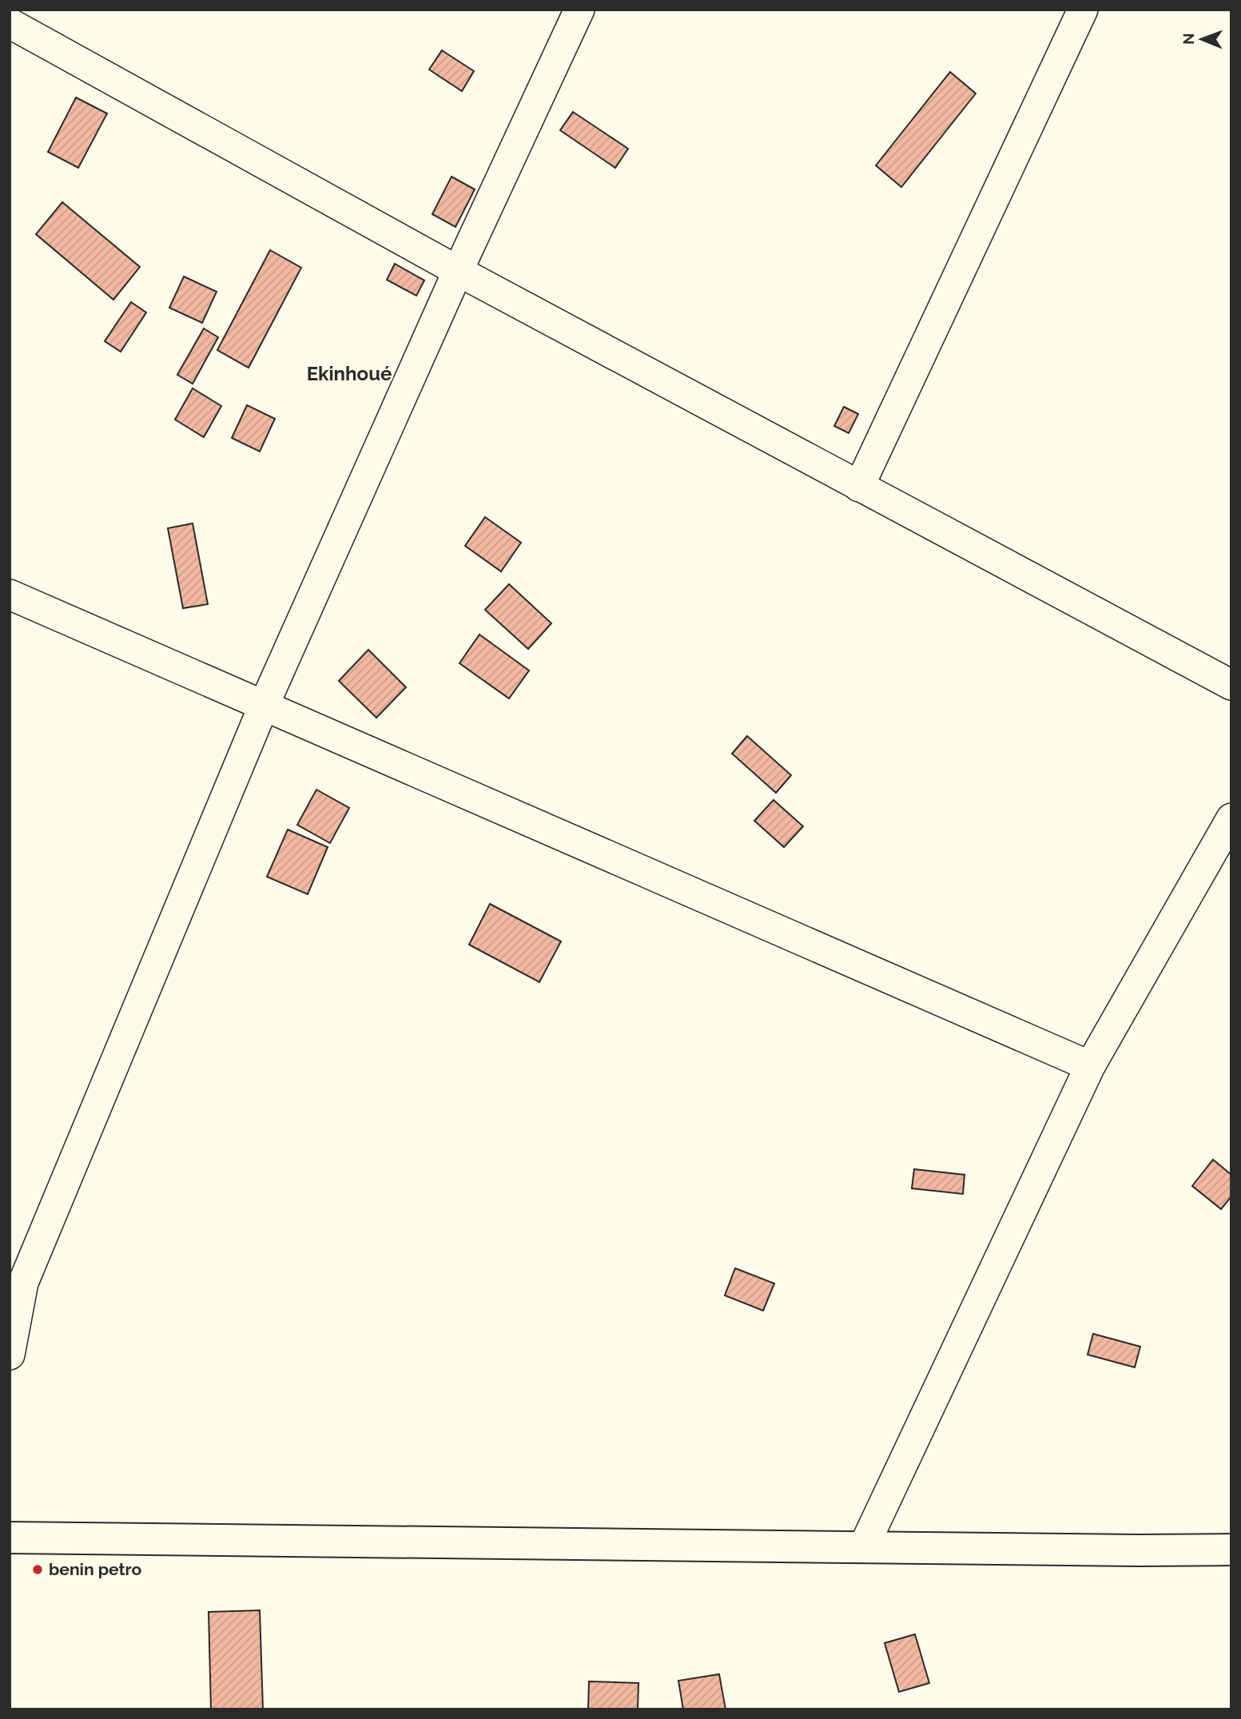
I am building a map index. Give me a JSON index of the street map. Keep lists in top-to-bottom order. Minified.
{"districts":["Ekinhoué"],"places":["benin petro"],"north":"left"}
